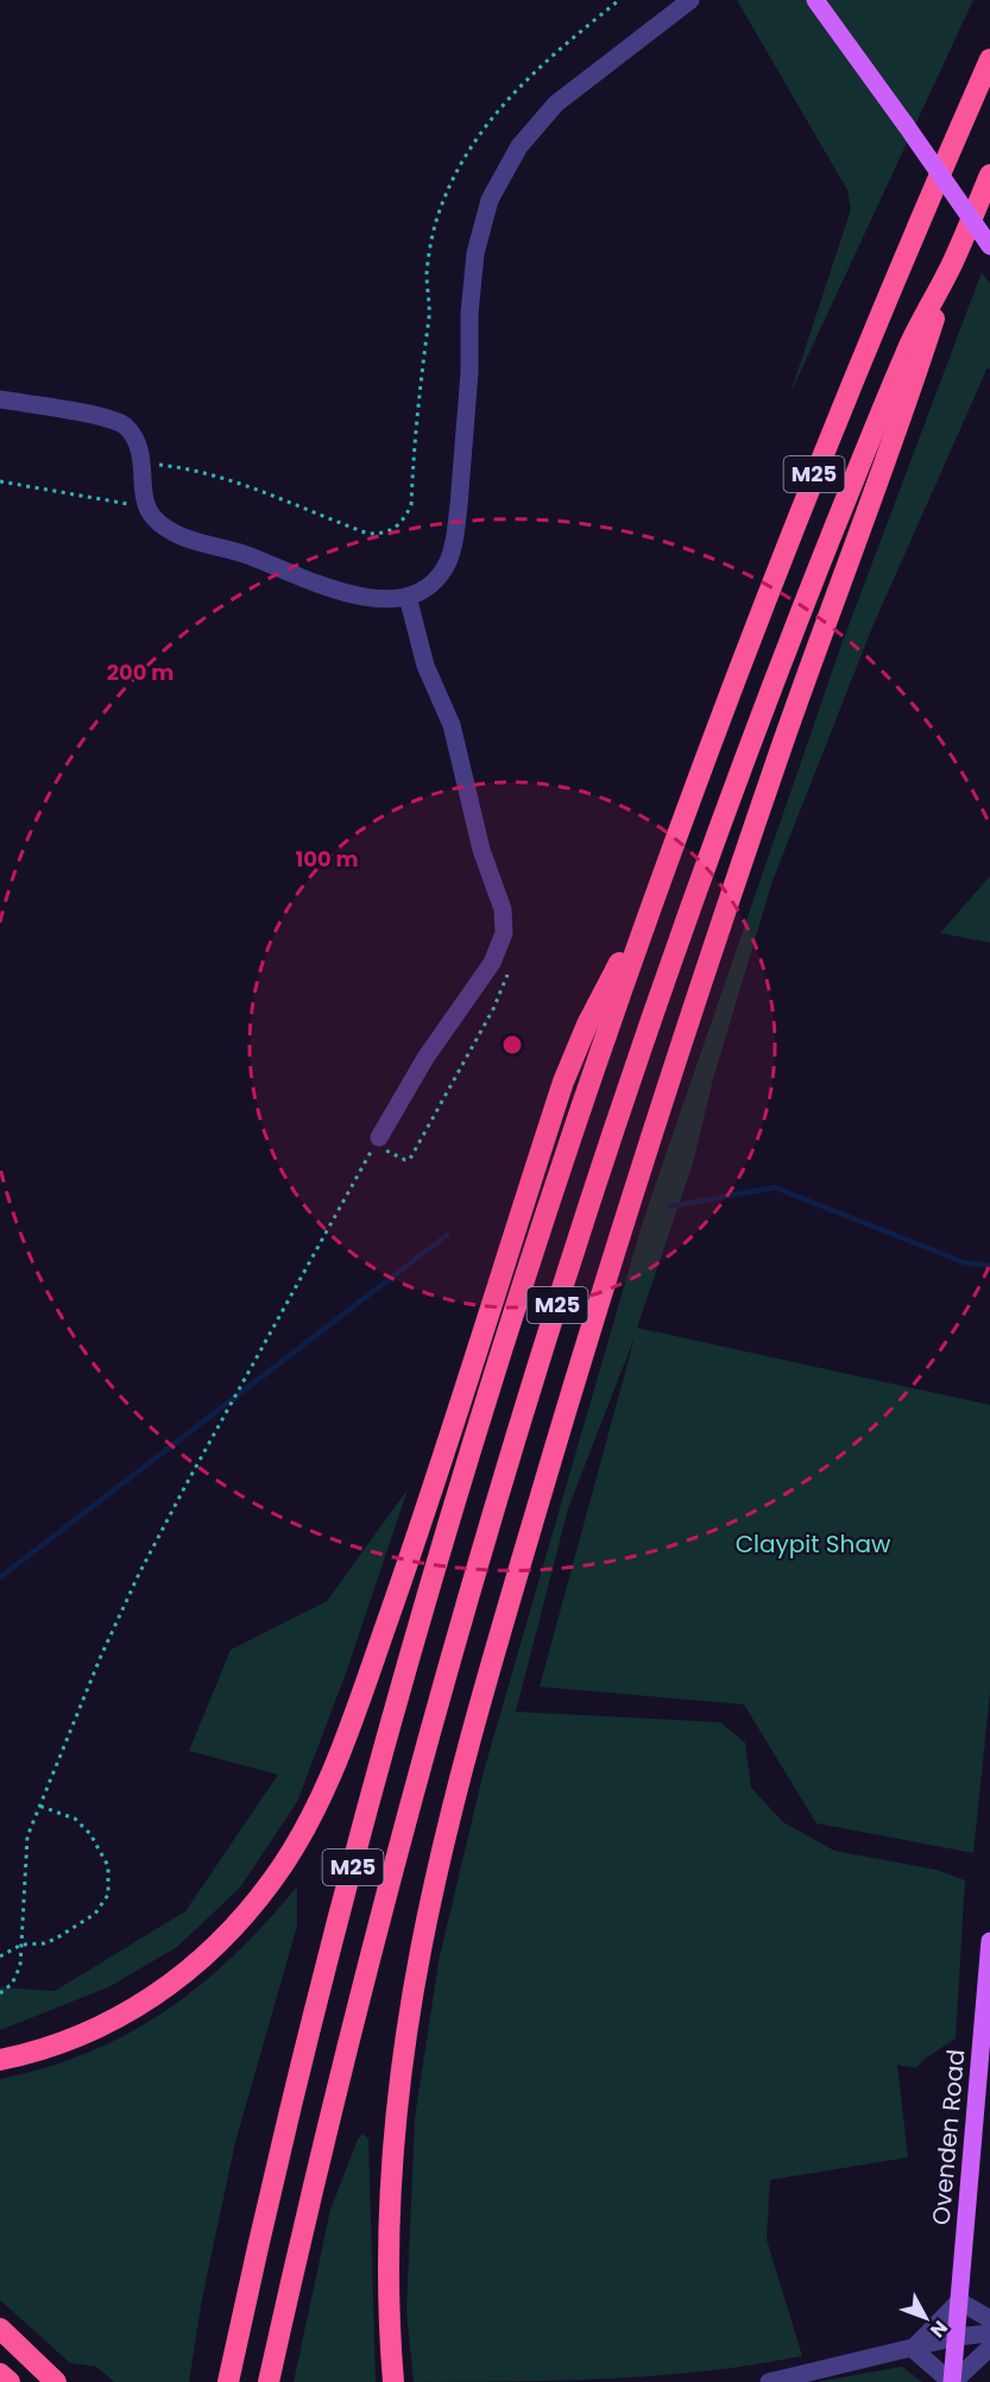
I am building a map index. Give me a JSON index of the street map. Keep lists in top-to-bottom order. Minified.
{"streets":{"highway":["M25"],"main road":["Ovenden Road"]},"parks":["Claypit Shaw"],"north":"bottom right","rings":["200 m","100 m"]}
